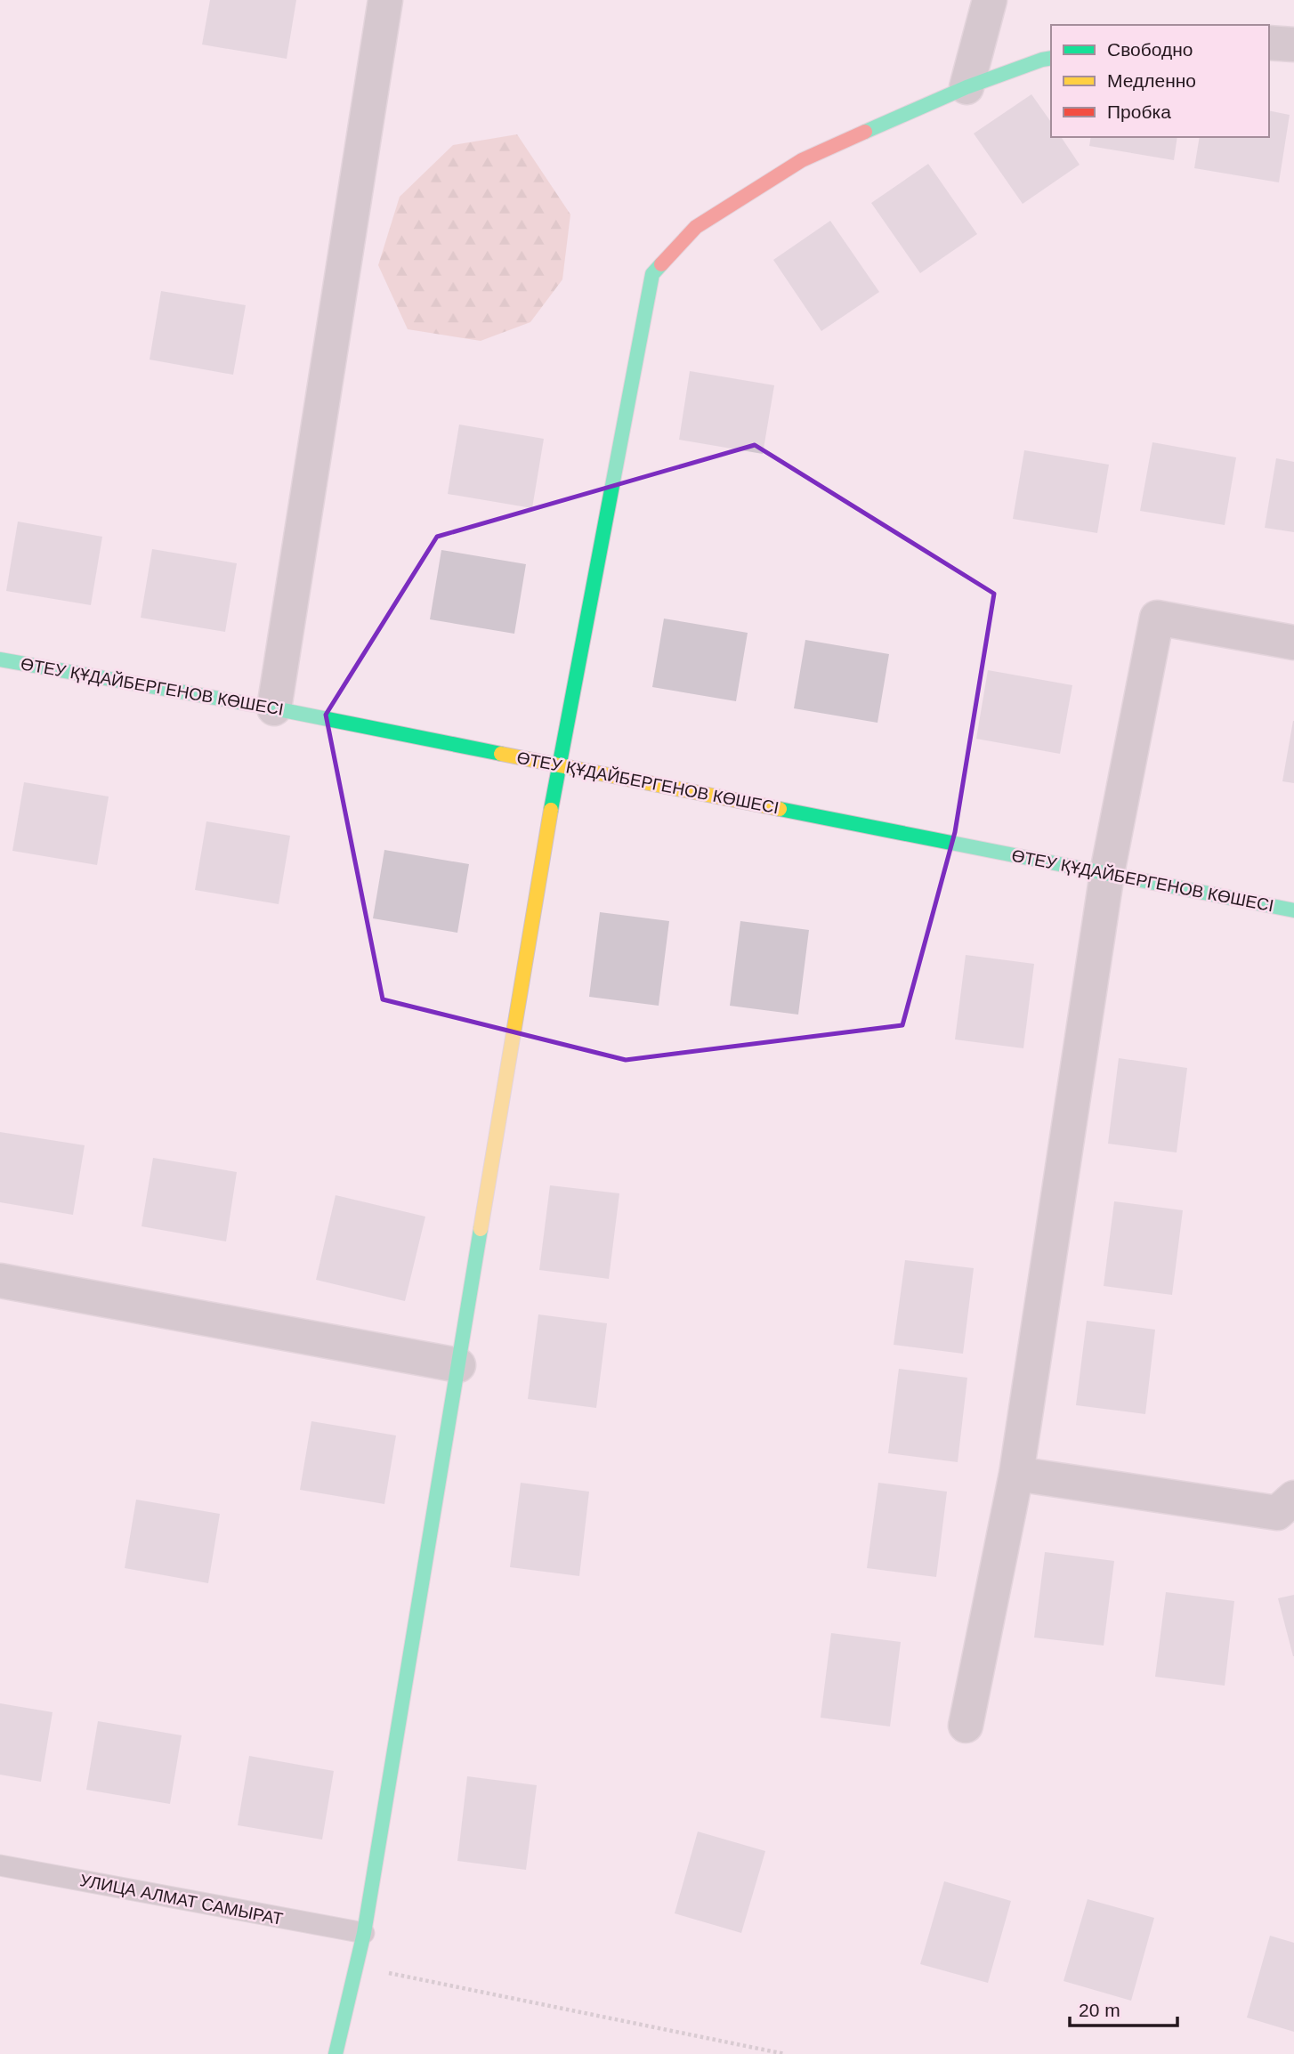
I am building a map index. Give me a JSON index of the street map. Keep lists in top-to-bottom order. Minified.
{"streets":{"street":["ӨТЕУ ҚҰДАЙБЕРГЕНОВ КӨШЕСІ"],"lane":["УЛИЦА АЛМАТ САМЫРАТ"]},"legend":["Свободно","Медленно","Пробка"],"scale_bar":"20 m"}
